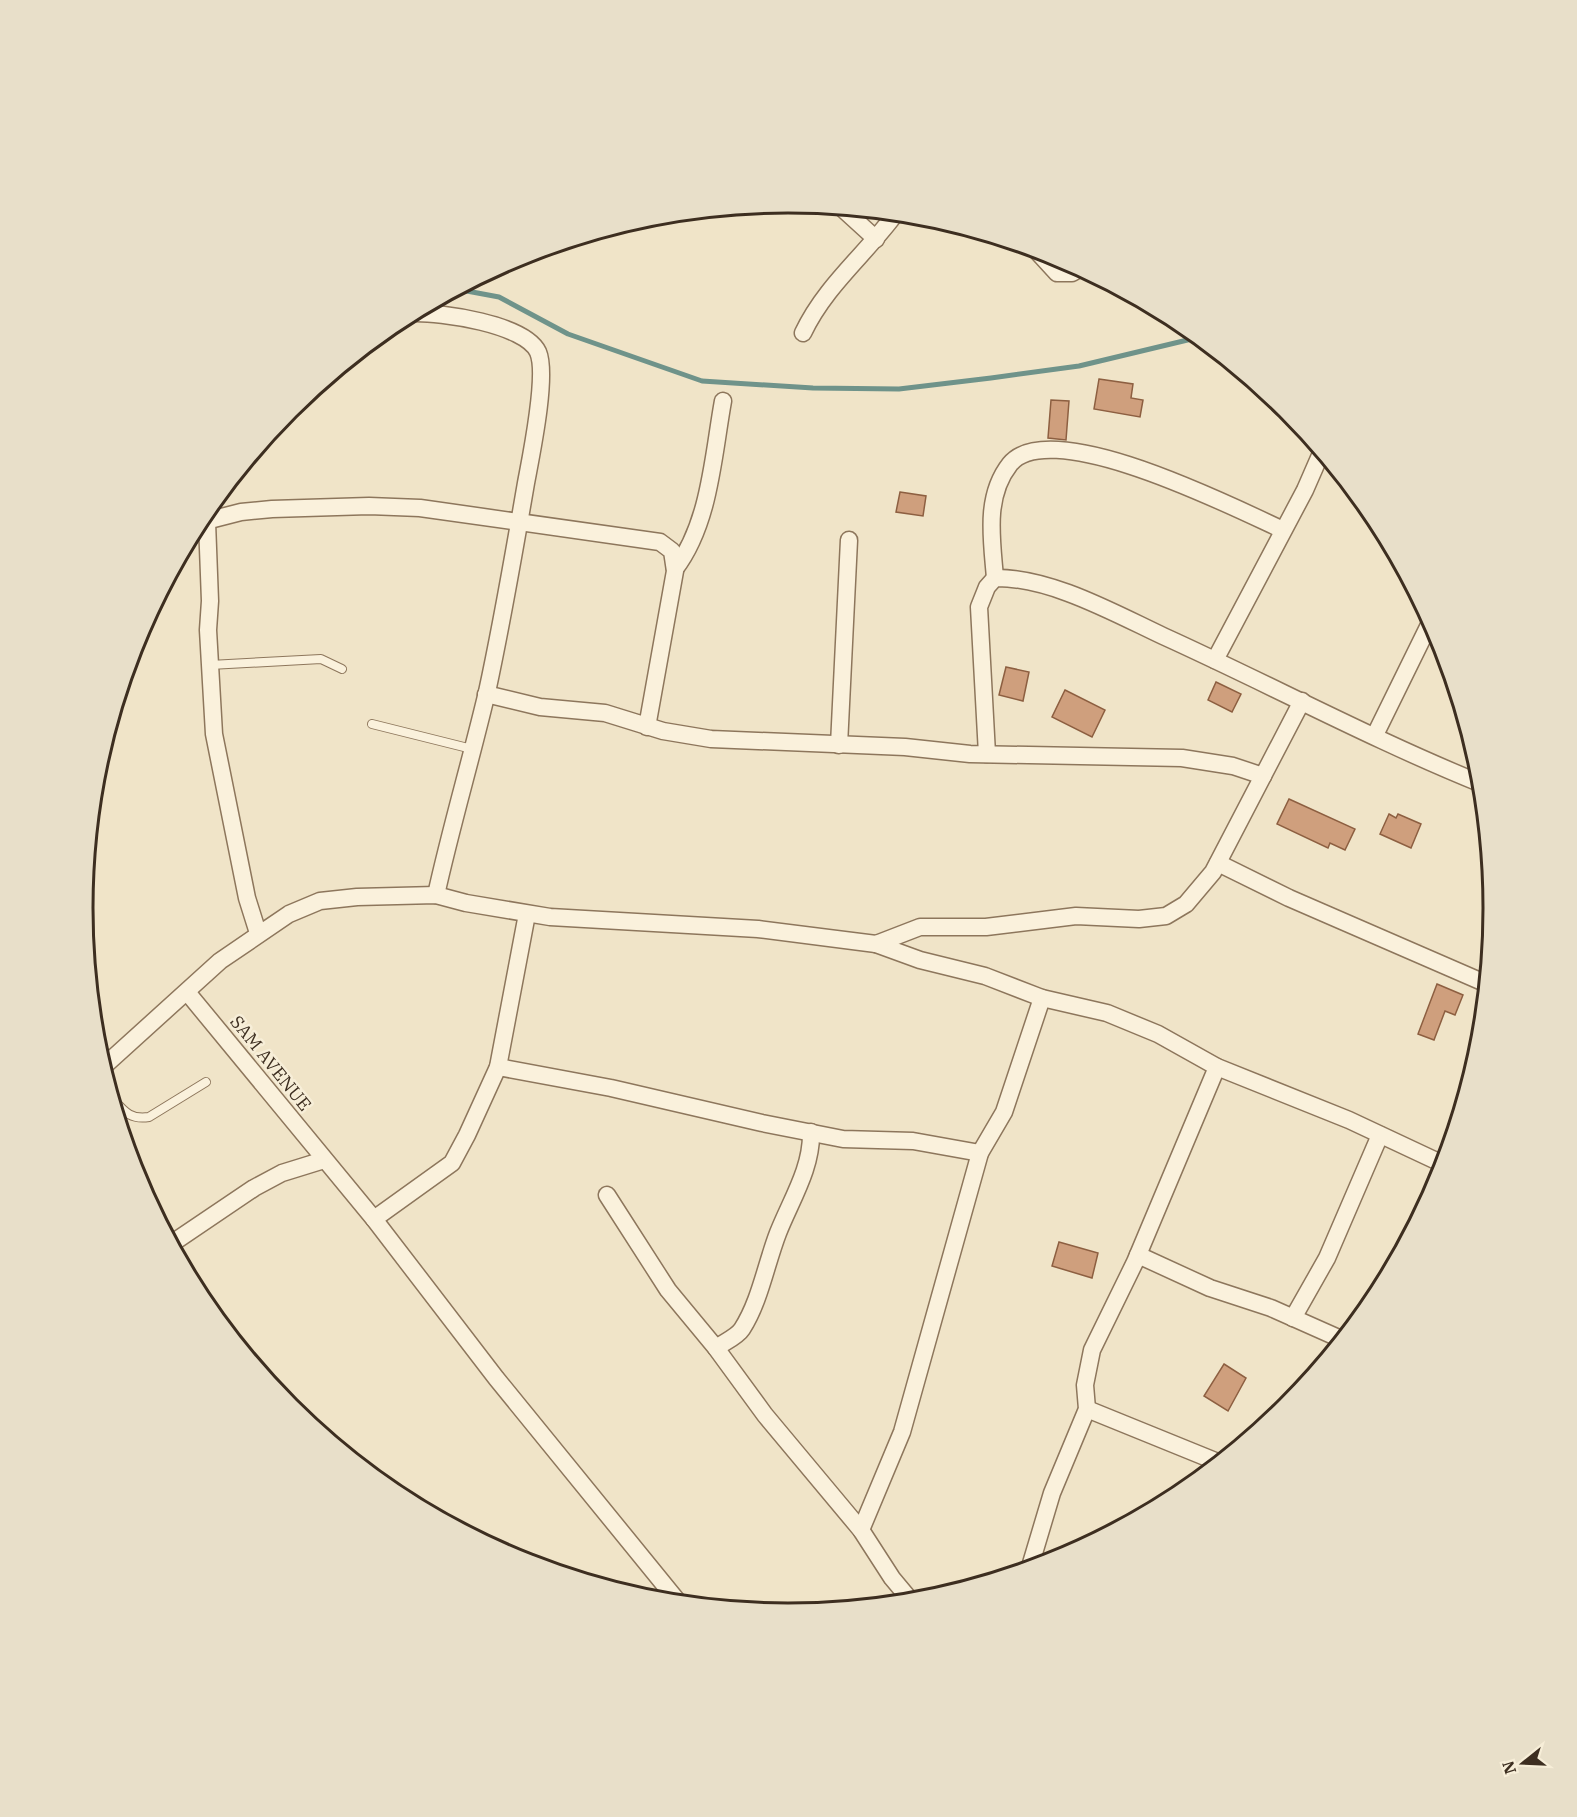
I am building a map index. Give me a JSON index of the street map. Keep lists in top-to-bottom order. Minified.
{"streets":{"street":["SAM AVENUE"]},"north":"left"}
